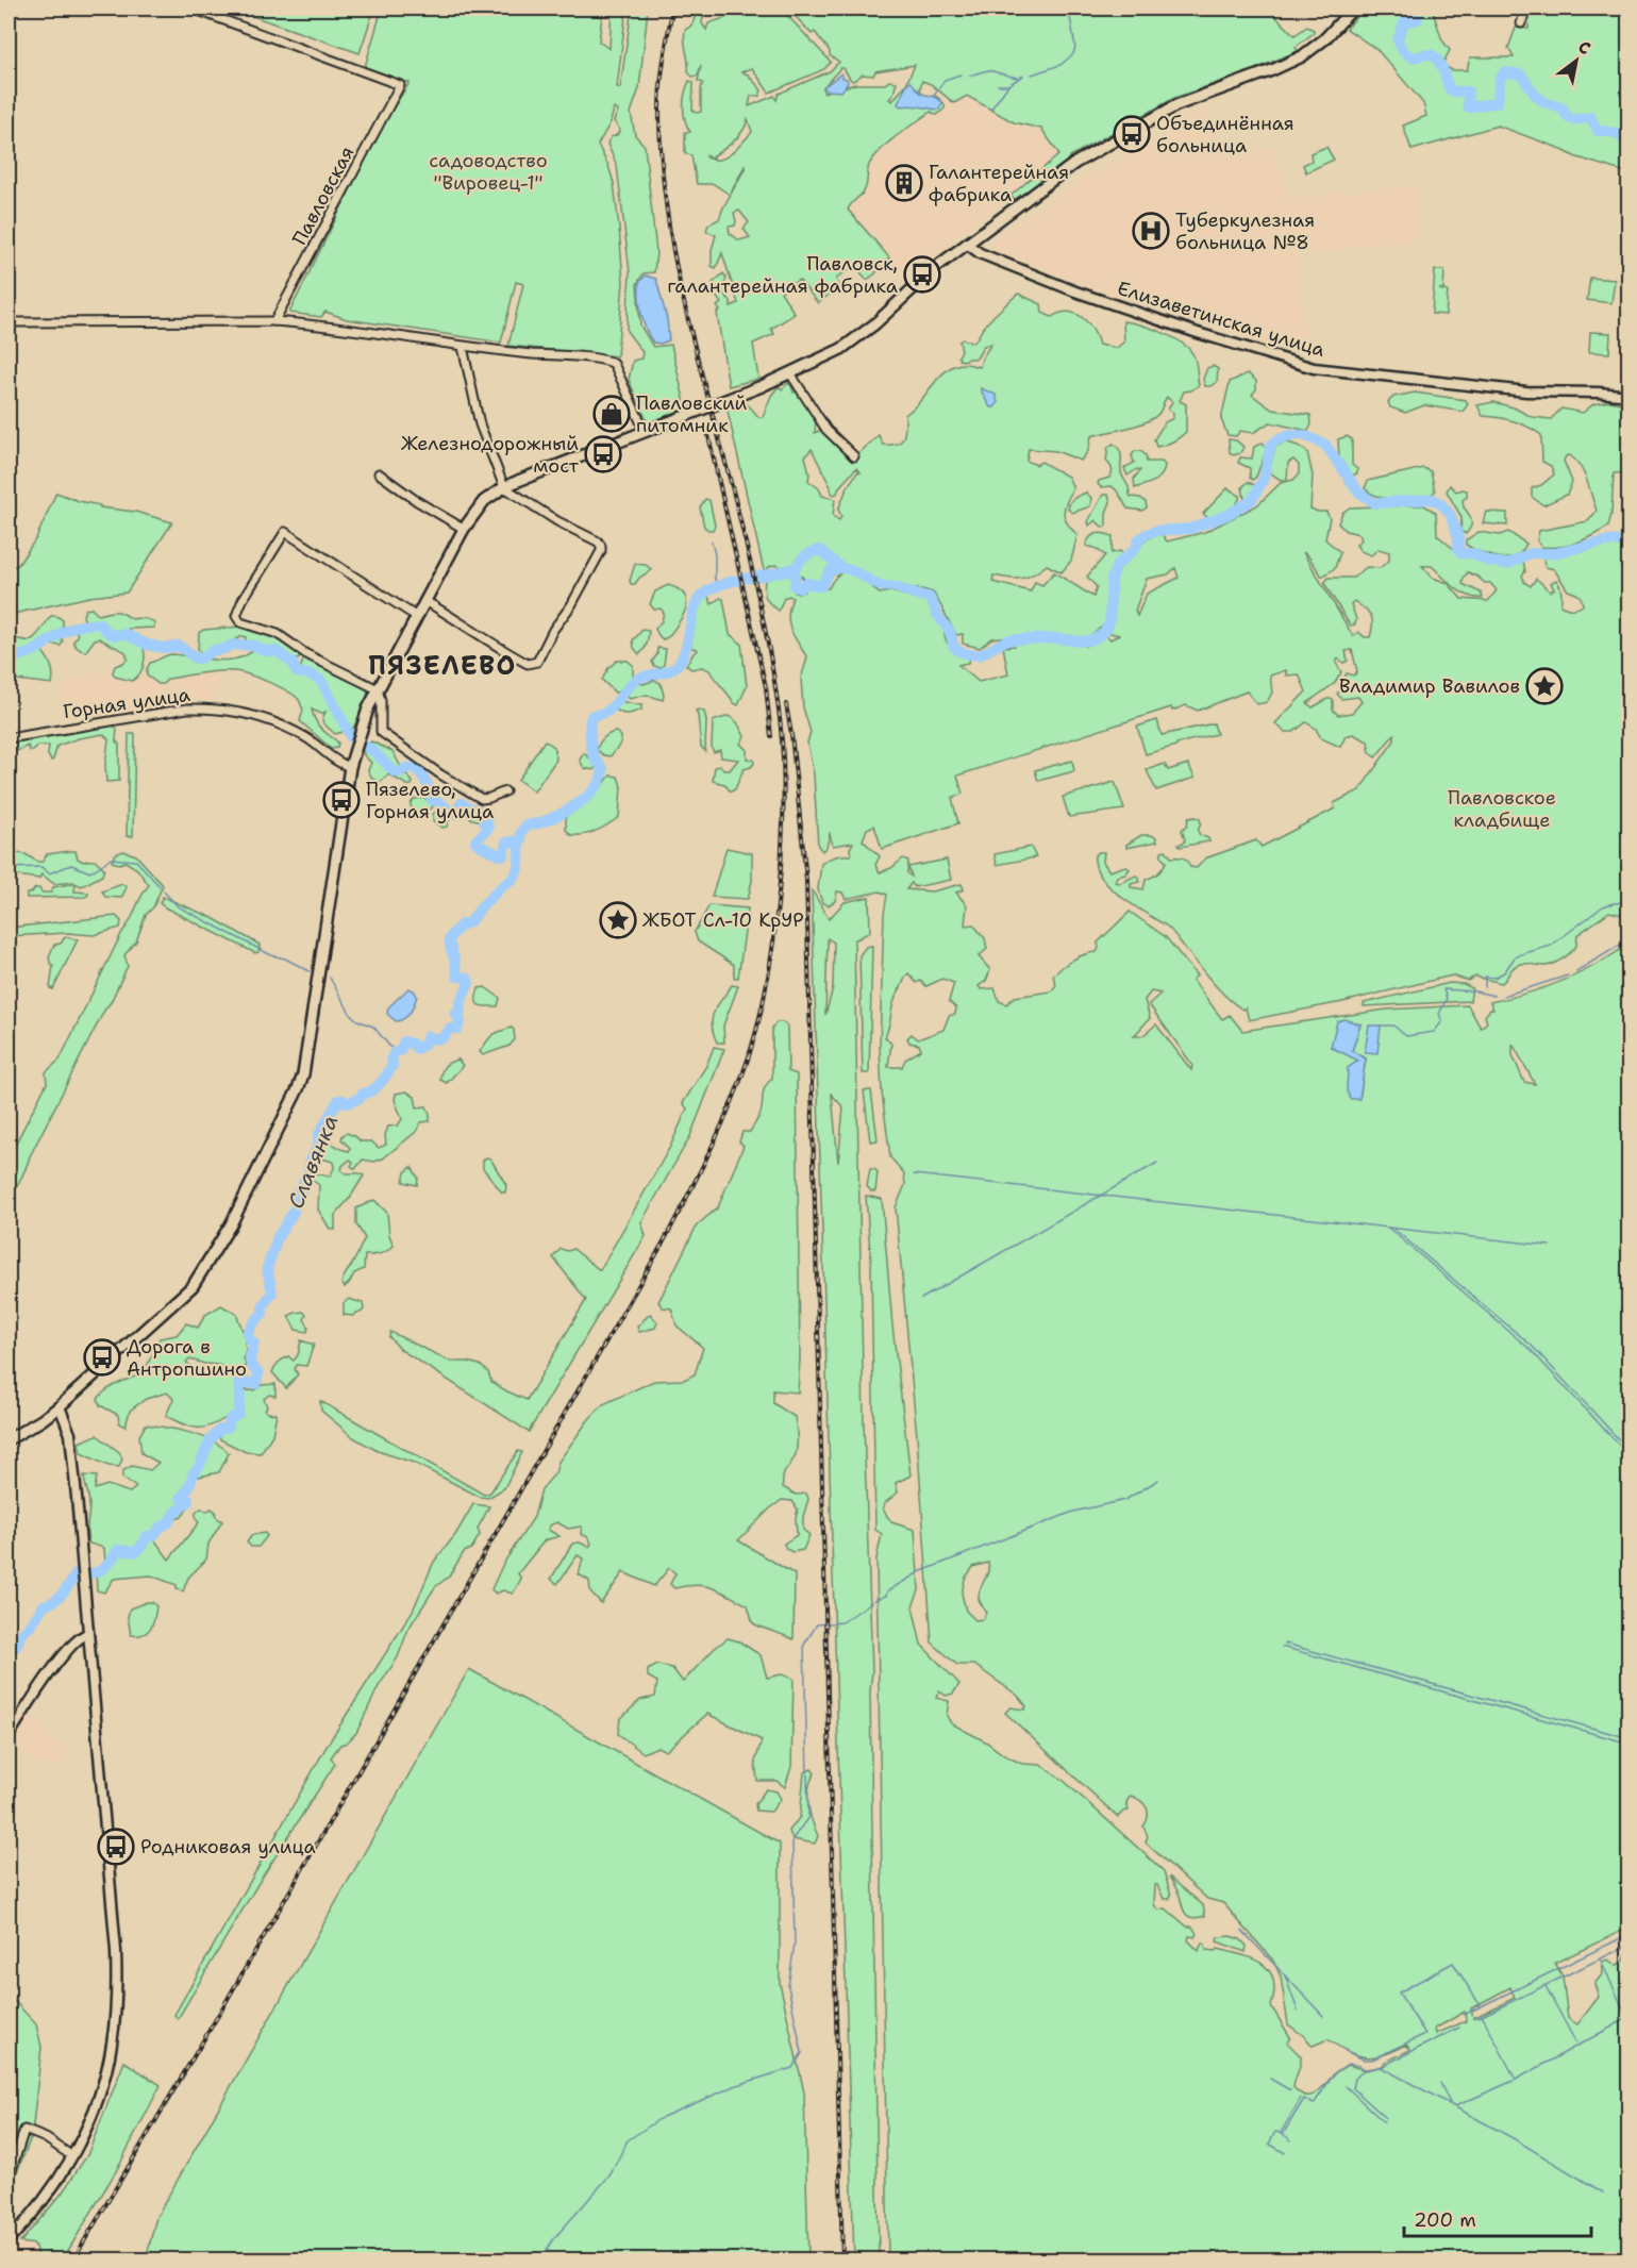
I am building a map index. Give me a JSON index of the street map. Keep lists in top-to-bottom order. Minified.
{"streets":{"street":["Павловская","Елизаветинская улица","Горная улица"]},"districts":["ПЯЗЕЛЕВО"],"water":["Славянка"],"parks":["садоводство \"Вировец-1\"","Павловское кладбище"],"places":{"bus stop":["Объединённая больница","Павловск, галантерейная фабрика","Железнодорожный мост","Пязелево, Горная улица","Дорога в Антропшино","Родниковая улица"],"building":["Галантерейная фабрика"],"hospital":["Туберкулезная больница №8"],"shop":["Павловский питомник"],"place":["Владимир Вавилов","ЖБОТ Сл-10 КрУР"]},"scale_bar":"200 m","north":"top right"}
